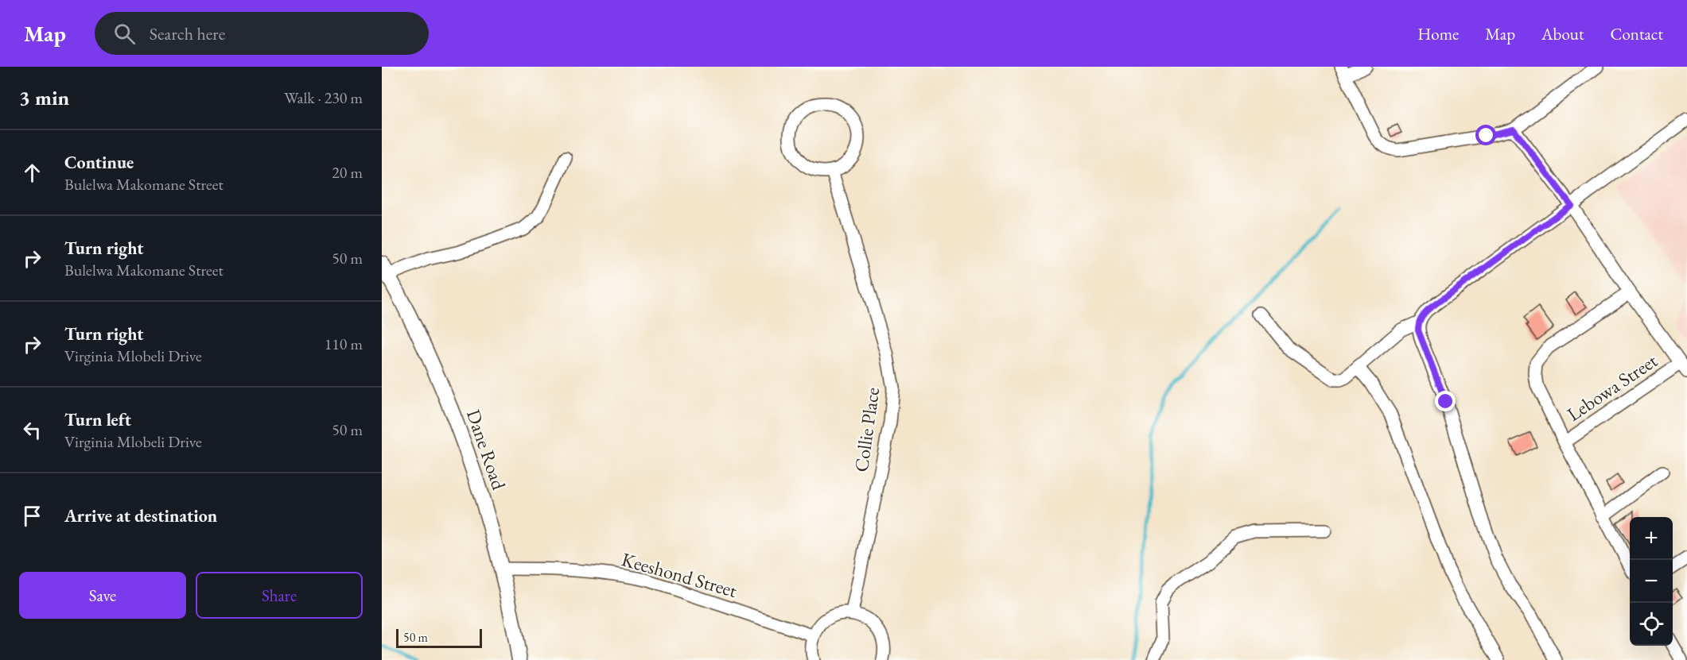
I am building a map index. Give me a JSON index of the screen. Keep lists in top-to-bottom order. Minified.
{"streets":{"street":["Lebowa Street","Collie Place","Dane Road","Keeshond Street"]},"crossings":[["Dane Road","Keeshond Street"]],"scale_bar":"50 m","page":{"header":"Map","search":"Search here","nav":["Home","Map","About","Contact"],"heading":["3 min","Walk · 230 m"],"list":[["Continue","Bulelwa Makomane Street","20 m"],["Turn right","Bulelwa Makomane Street","50 m"],["Turn right","Virginia Mlobeli Drive","110 m"],["Turn left","Virginia Mlobeli Drive","50 m"],"Arrive at destination"],"map_buttons":["+","−"],"buttons":["Save","Share"],"scale":"50 m"}}
